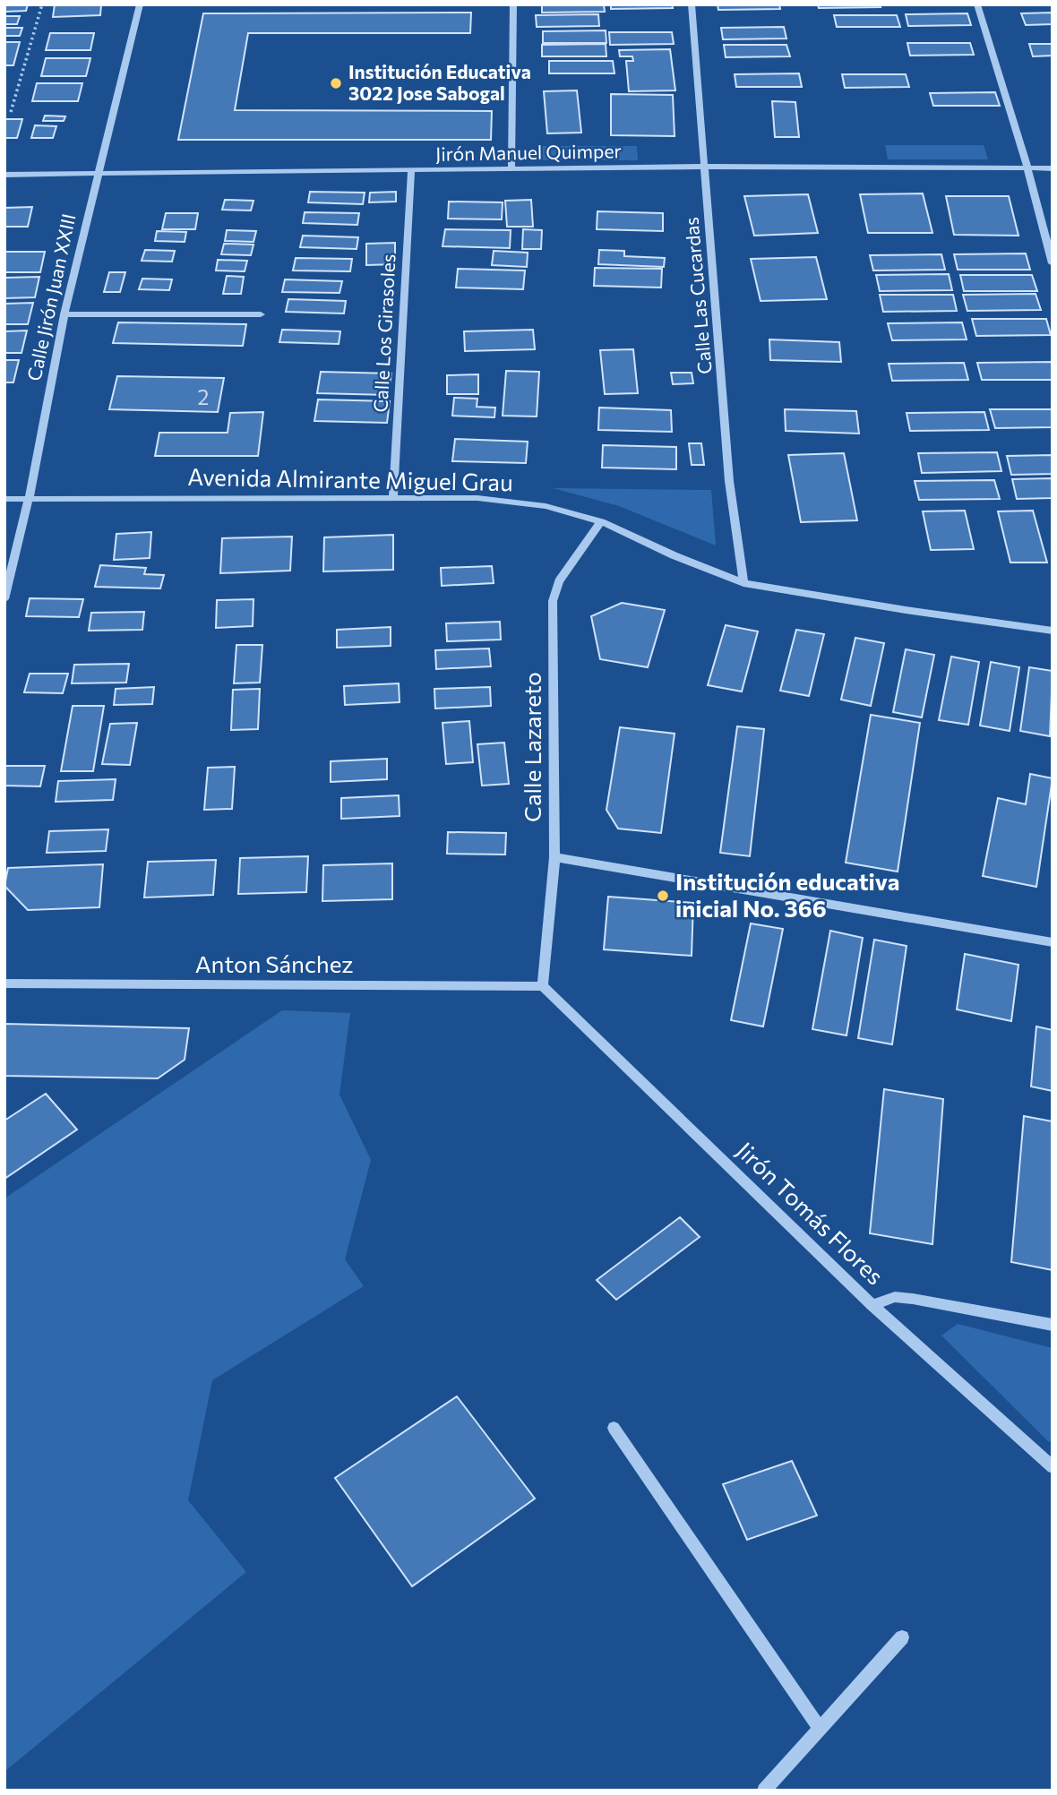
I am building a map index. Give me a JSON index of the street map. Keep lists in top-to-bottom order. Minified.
{"streets":{"street":["Jirón Manuel Quimper","Calle Las Cucardas","Calle Jirón Juan XXIII","Calle Los Girasoles","Avenida Almirante Miguel Grau","Calle Lazareto","Anton Sánchez","Jirón Tomás Flores"]},"crossings":[["Jirón Manuel Quimper","Calle Las Cucardas"],["Jirón Manuel Quimper","Calle Jirón Juan XXIII"],["Jirón Manuel Quimper","Calle Los Girasoles"],["Calle Las Cucardas","Avenida Almirante Miguel Grau"],["Calle Jirón Juan XXIII","Avenida Almirante Miguel Grau"],["Calle Los Girasoles","Avenida Almirante Miguel Grau"],["Avenida Almirante Miguel Grau","Calle Lazareto"],["Calle Lazareto","Anton Sánchez"],["Calle Lazareto","Jirón Tomás Flores"],["Anton Sánchez","Jirón Tomás Flores"]],"places":["Institución Educativa 3022 Jose Sabogal","Institución educativa inicial No. 366"],"house_numbers":["2"]}
